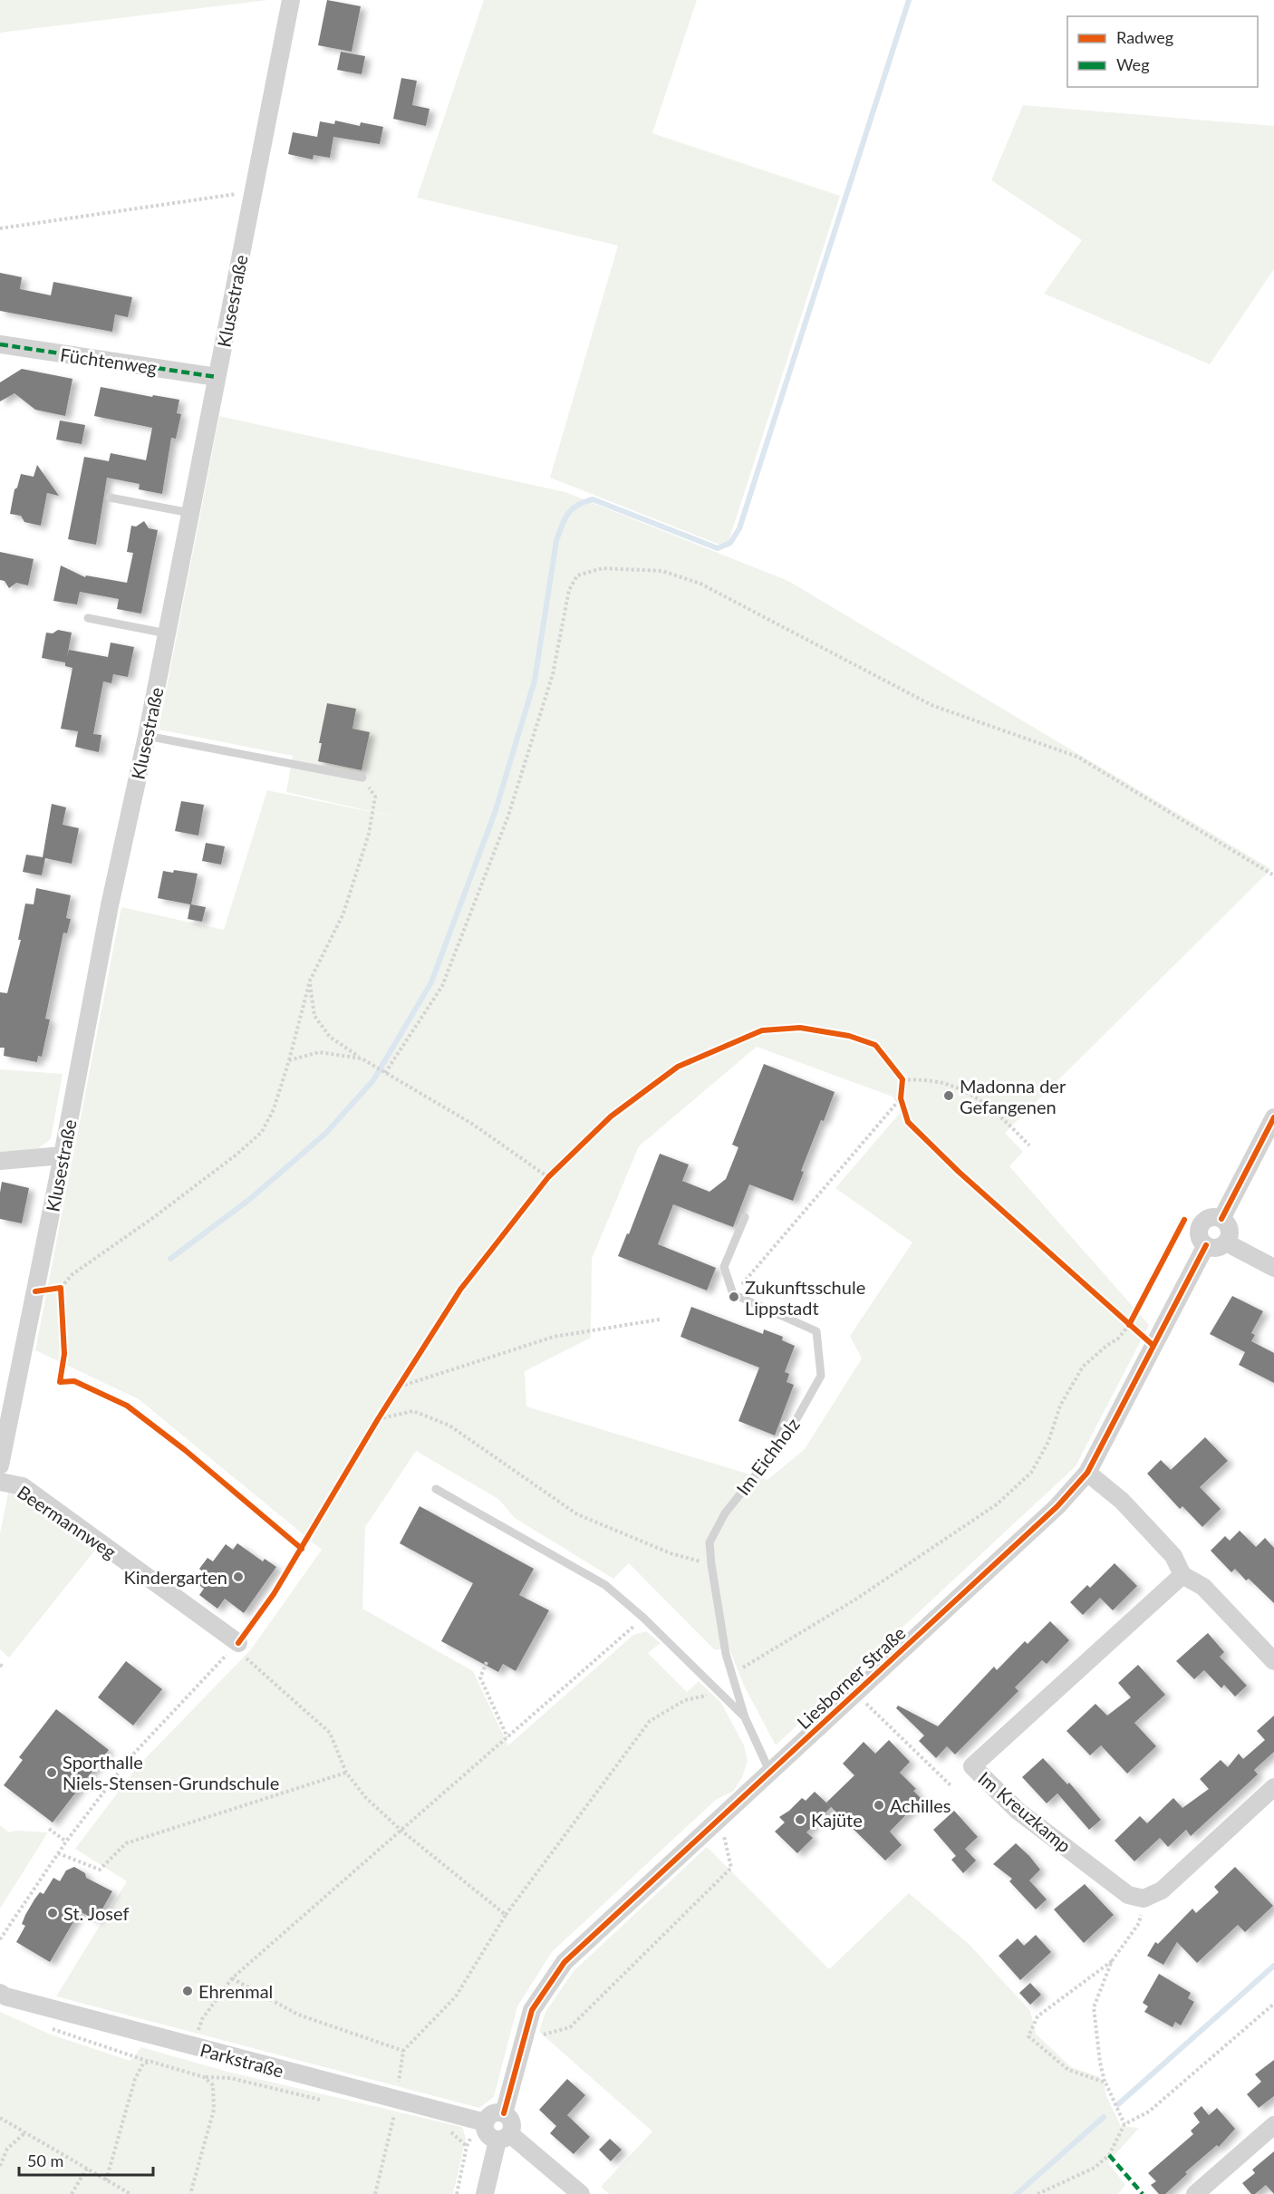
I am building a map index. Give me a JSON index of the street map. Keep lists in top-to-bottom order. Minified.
{"streets":{"street":["Klusestraße","Füchtenweg","Beermannweg","Liesborner Straße","Im Kreuzkamp","Parkstraße"],"lane":["Im Eichholz"]},"crossings":[["Klusestraße","Füchtenweg"],["Im Eichholz","Liesborner Straße"],["Liesborner Straße","Parkstraße"]],"places":["Madonna der Gefangenen","Zukunftsschule Lippstadt","Kindergarten","Sporthalle Niels-Stensen-Grundschule","Achilles","Kajüte","St. Josef","Ehrenmal"],"legend":["Radweg","Weg"],"scale_bar":"50 m"}
